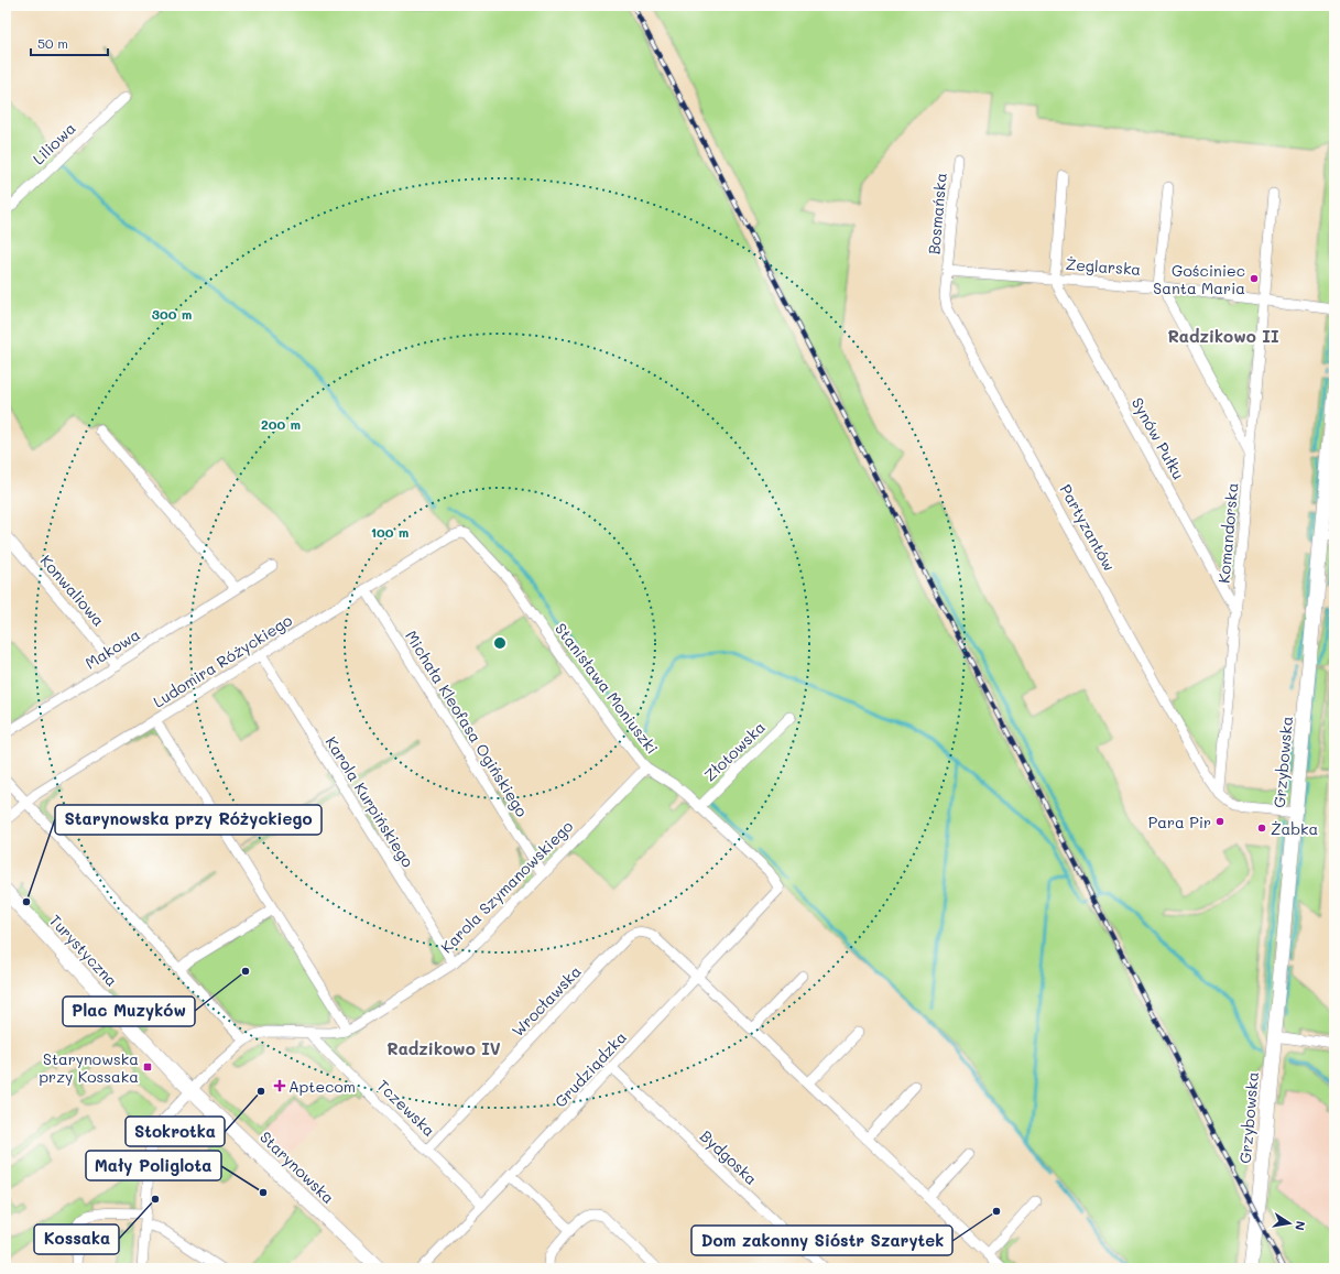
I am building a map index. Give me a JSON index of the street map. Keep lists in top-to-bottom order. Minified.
{"streets":{"street":["Liliowa","Bosmańska","Żeglarska","Synów Pułku","Partyzantów","Komandorska","Konwaliowa","Makowa","Ludomira Różyckiego","Stanisława Moniuszki","Michała Kleofasa Ogińskiego","Złotowska","Grzybowska","Karola Kurpińskiego","Karola Szymanowskiego","Turystyczna","Wrocławska","Grudziądzka","Tczewska","Bydgoska","Starynowska"]},"crossings":[["Bosmańska","Żeglarska"],["Bosmańska","Partyzantów"],["Żeglarska","Synów Pułku"],["Żeglarska","Partyzantów"],["Żeglarska","Komandorska"],["Synów Pułku","Komandorska"],["Partyzantów","Komandorska"],["Konwaliowa","Makowa"],["Ludomira Różyckiego","Stanisława Moniuszki"],["Ludomira Różyckiego","Michała Kleofasa Ogińskiego"],["Ludomira Różyckiego","Karola Kurpińskiego"],["Stanisława Moniuszki","Złotowska"],["Stanisława Moniuszki","Karola Szymanowskiego"],["Stanisława Moniuszki","Grudziądzka"],["Michała Kleofasa Ogińskiego","Karola Szymanowskiego"],["Karola Kurpińskiego","Karola Szymanowskiego"],["Karola Szymanowskiego","Turystyczna"],["Karola Szymanowskiego","Tczewska"],["Karola Szymanowskiego","Starynowska"],["Turystyczna","Starynowska"],["Wrocławska","Grudziądzka"],["Wrocławska","Tczewska"],["Grudziądzka","Tczewska"],["Grudziądzka","Bydgoska"]],"districts":["Radzikowo II","Radzikowo IV"],"places":{"other":["Gościniec Santa Maria","Para Pir","Żabka","Starynowska przy Różyckiego","Plac Muzyków","Stokrotka","Mały Poliglota","Kossaka","Dom zakonny Sióstr Szarytek"],"transit":["Starynowska przy Kossaka"],"health":["Aptecom"]},"scale_bar":"50 m","north":"right","rings":["300 m","200 m","100 m"]}
